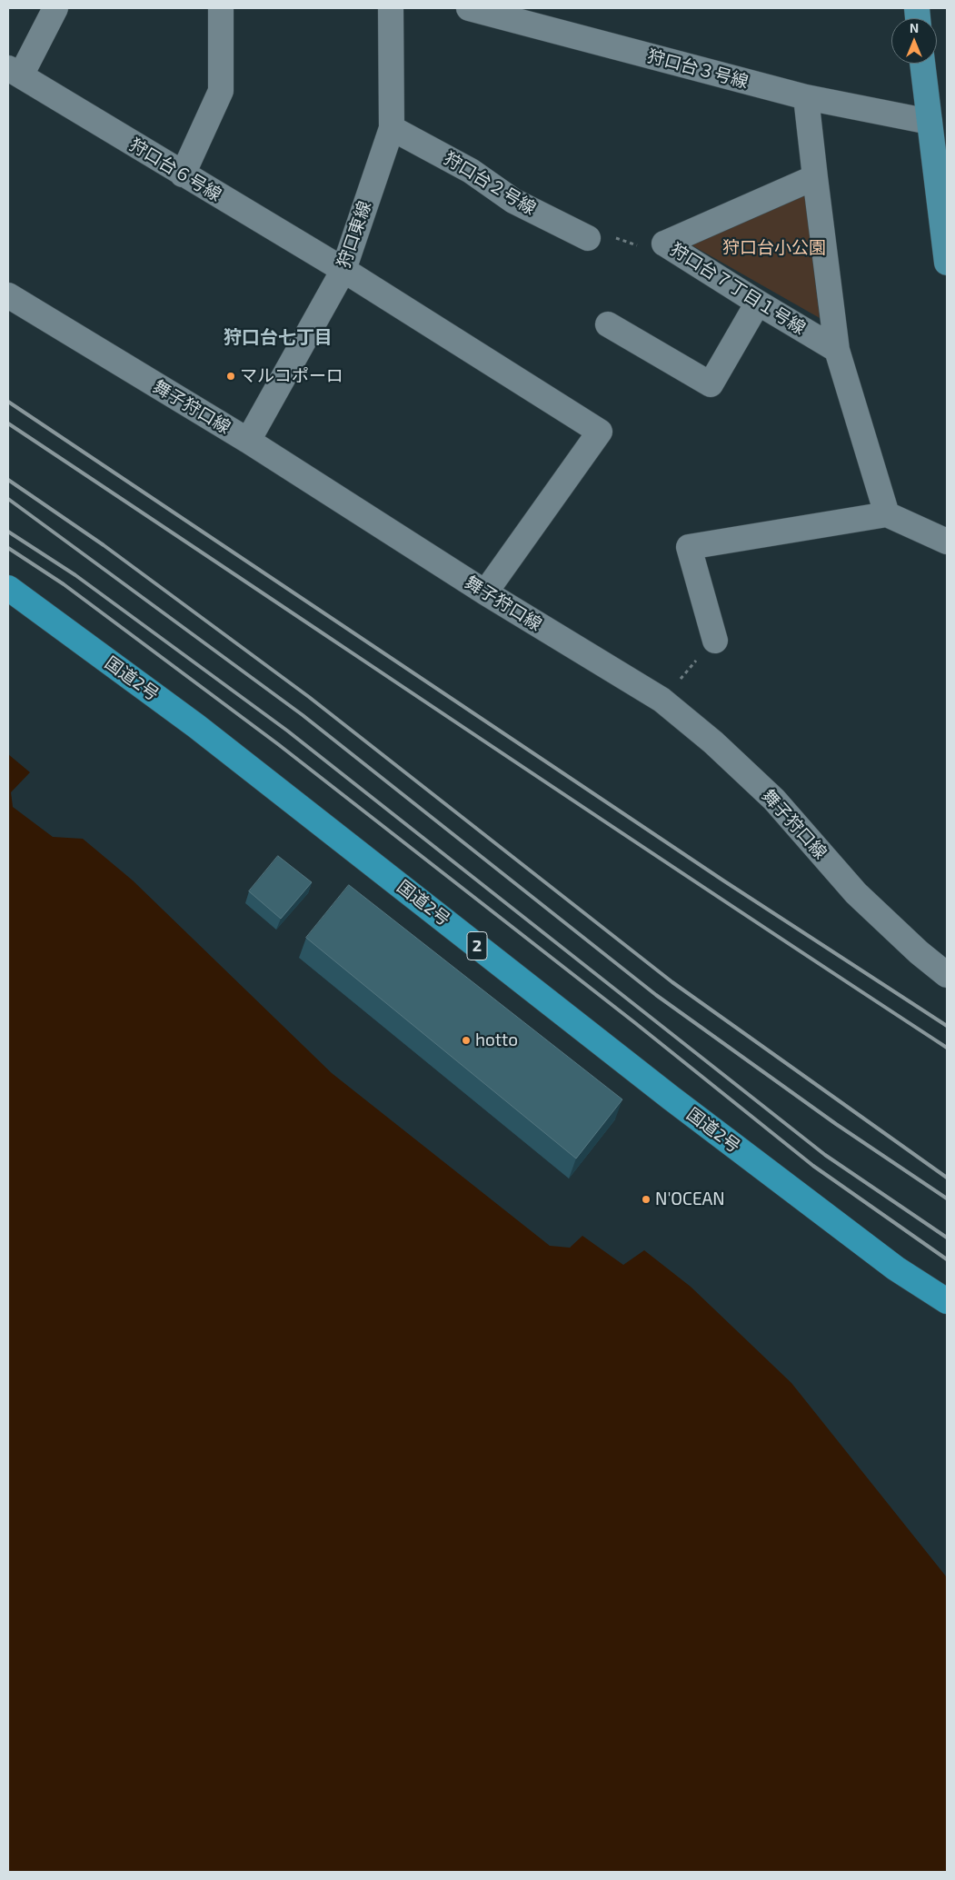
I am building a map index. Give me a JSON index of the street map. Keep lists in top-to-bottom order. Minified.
{"streets":{"highway":["国道2号","2"],"street":["狩口台３号線","狩口台６号線","狩口台２号線","狩口東線","狩口台７丁目１号線","舞子狩口線"]},"crossings":[["狩口台３号線","狩口台７丁目１号線"],["狩口台６号線","狩口東線"],["狩口台６号線","舞子狩口線"],["狩口台２号線","狩口東線"],["狩口東線","舞子狩口線"]],"districts":["狩口台七丁目"],"parks":["狩口台小公園"],"places":["マルコポーロ","hotto","N'OCEAN"],"north":"top"}
